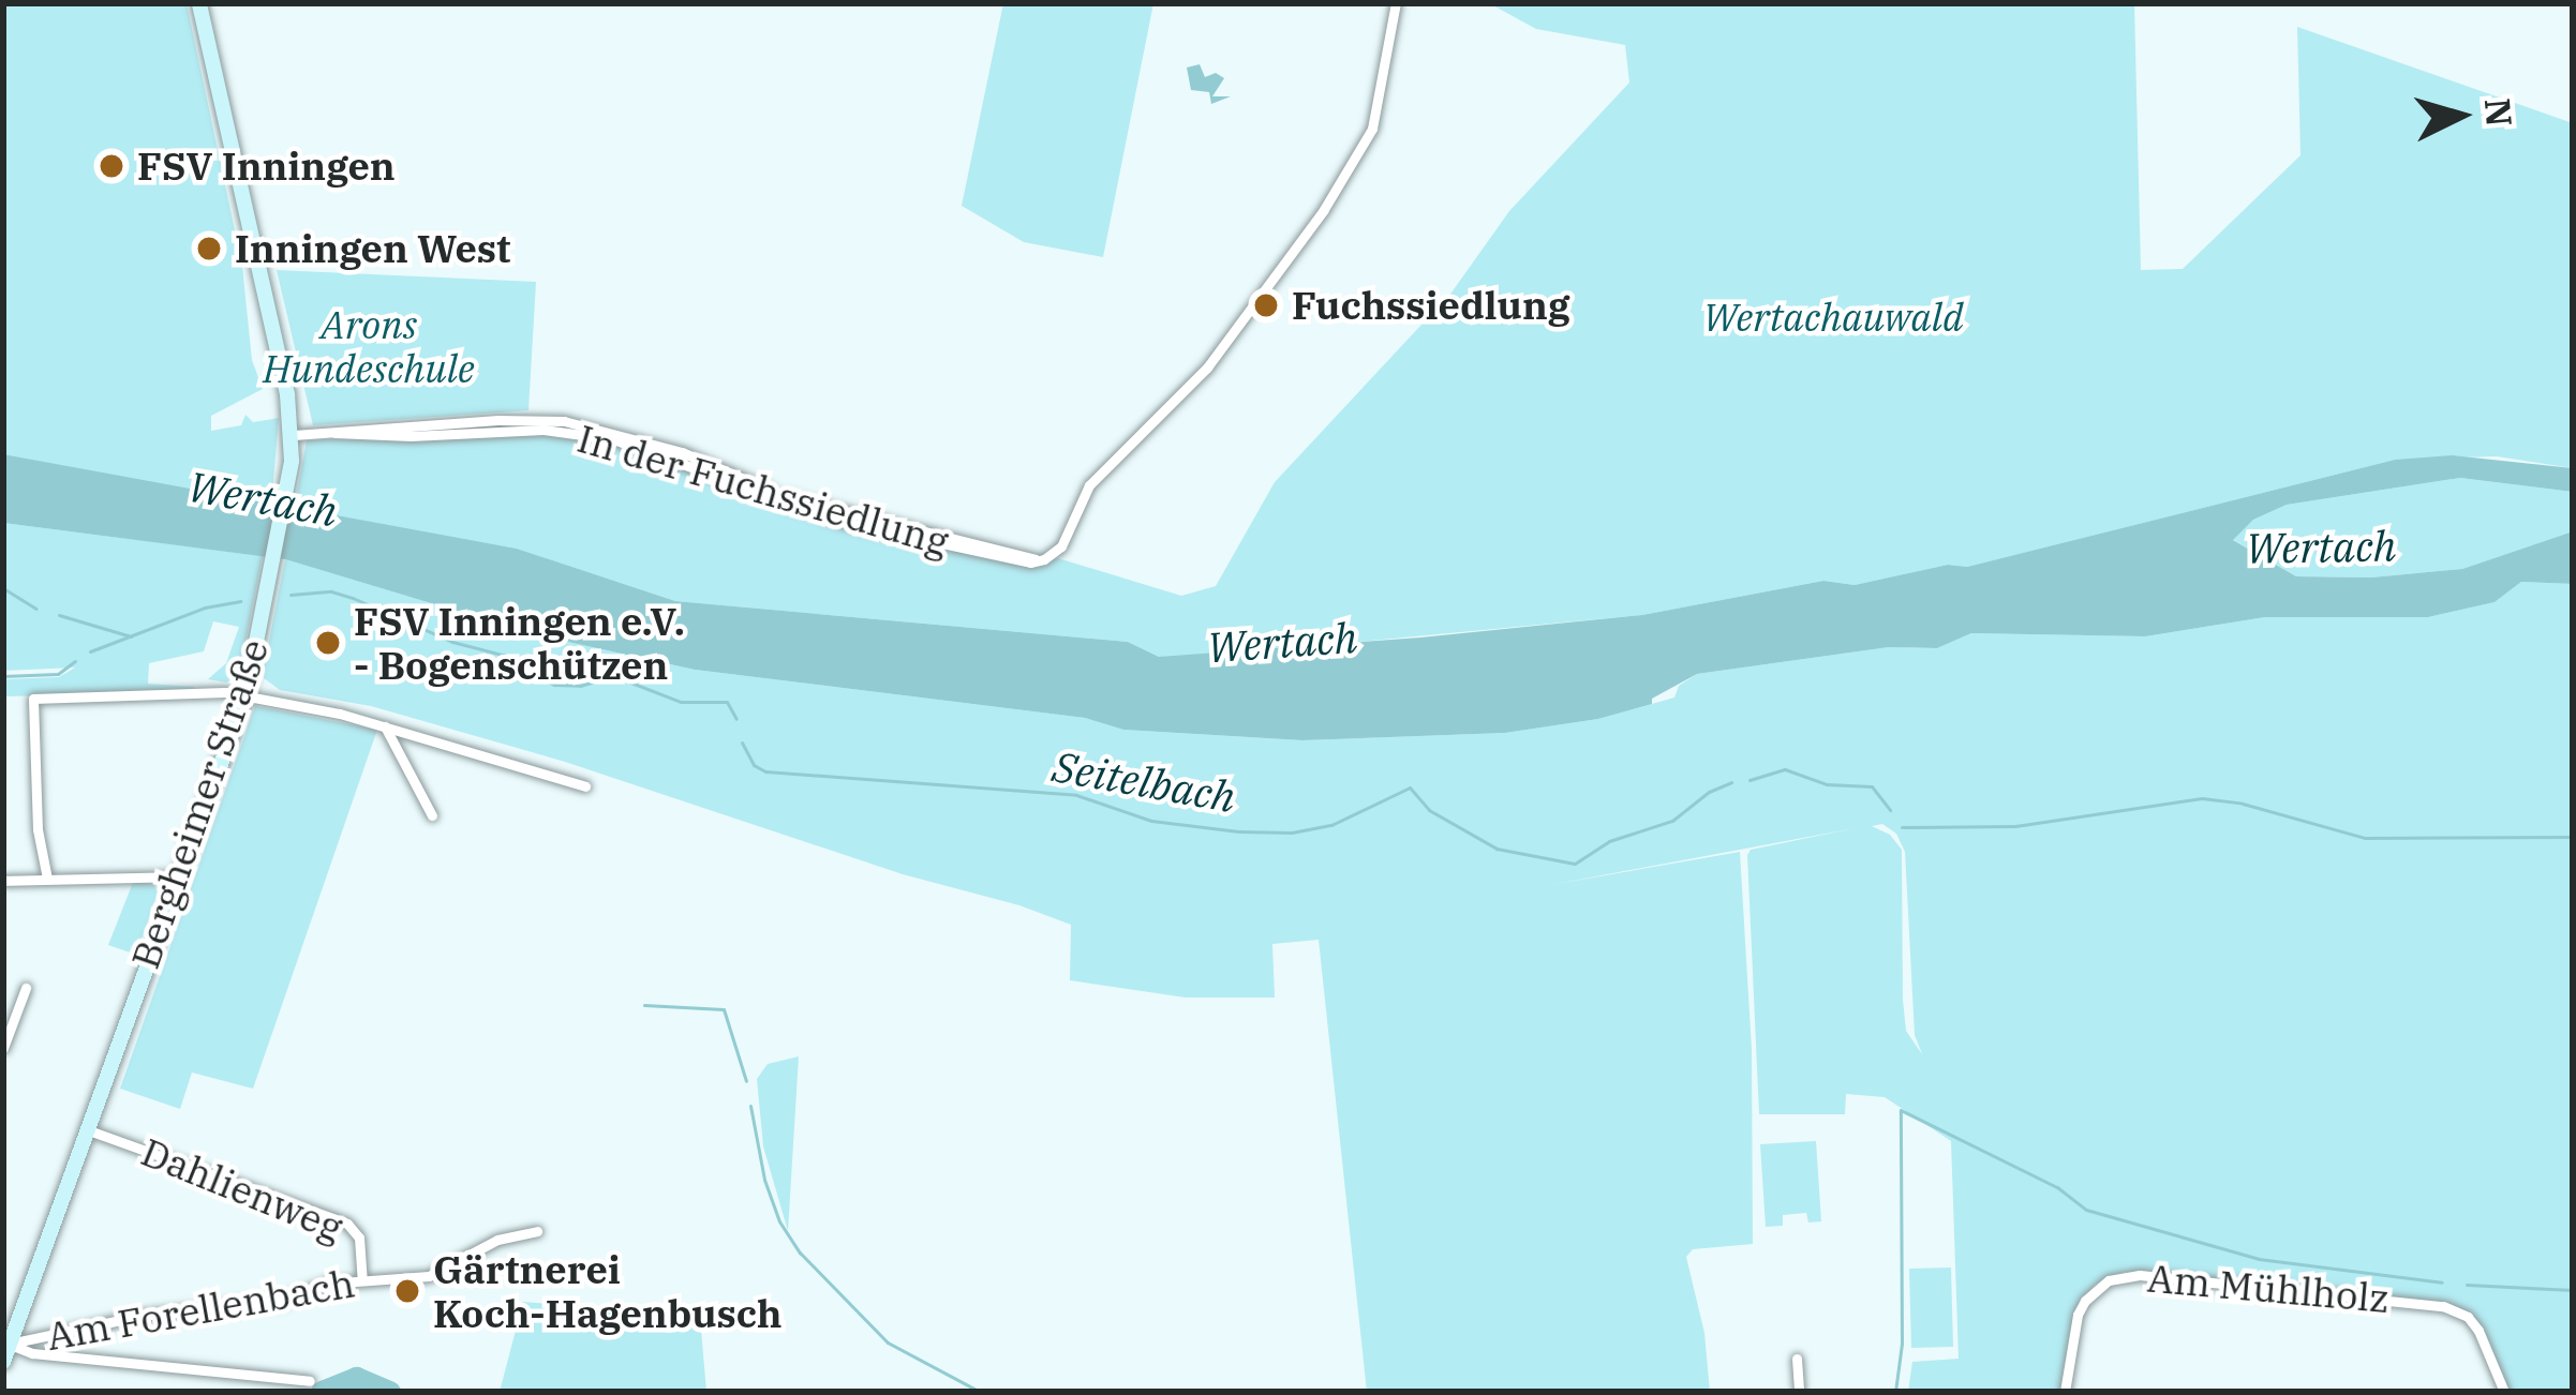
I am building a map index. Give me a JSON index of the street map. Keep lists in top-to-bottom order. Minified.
{"streets":{"street":["In der Fuchssiedlung","Bergheimer Straße","Dahlienweg","Am Mühlholz","Am Forellenbach"]},"crossings":[["In der Fuchssiedlung","Bergheimer Straße"],["Bergheimer Straße","Dahlienweg"],["Bergheimer Straße","Am Forellenbach"],["Dahlienweg","Am Forellenbach"]],"water":["Wertach","Seitelbach"],"parks":["Wertachauwald","Arons Hundeschule"],"places":["FSV Inningen","Inningen West","Fuchssiedlung","FSV Inningen e.V. - Bogenschützen","Gärtnerei Koch-Hagenbusch"],"north":"right"}
